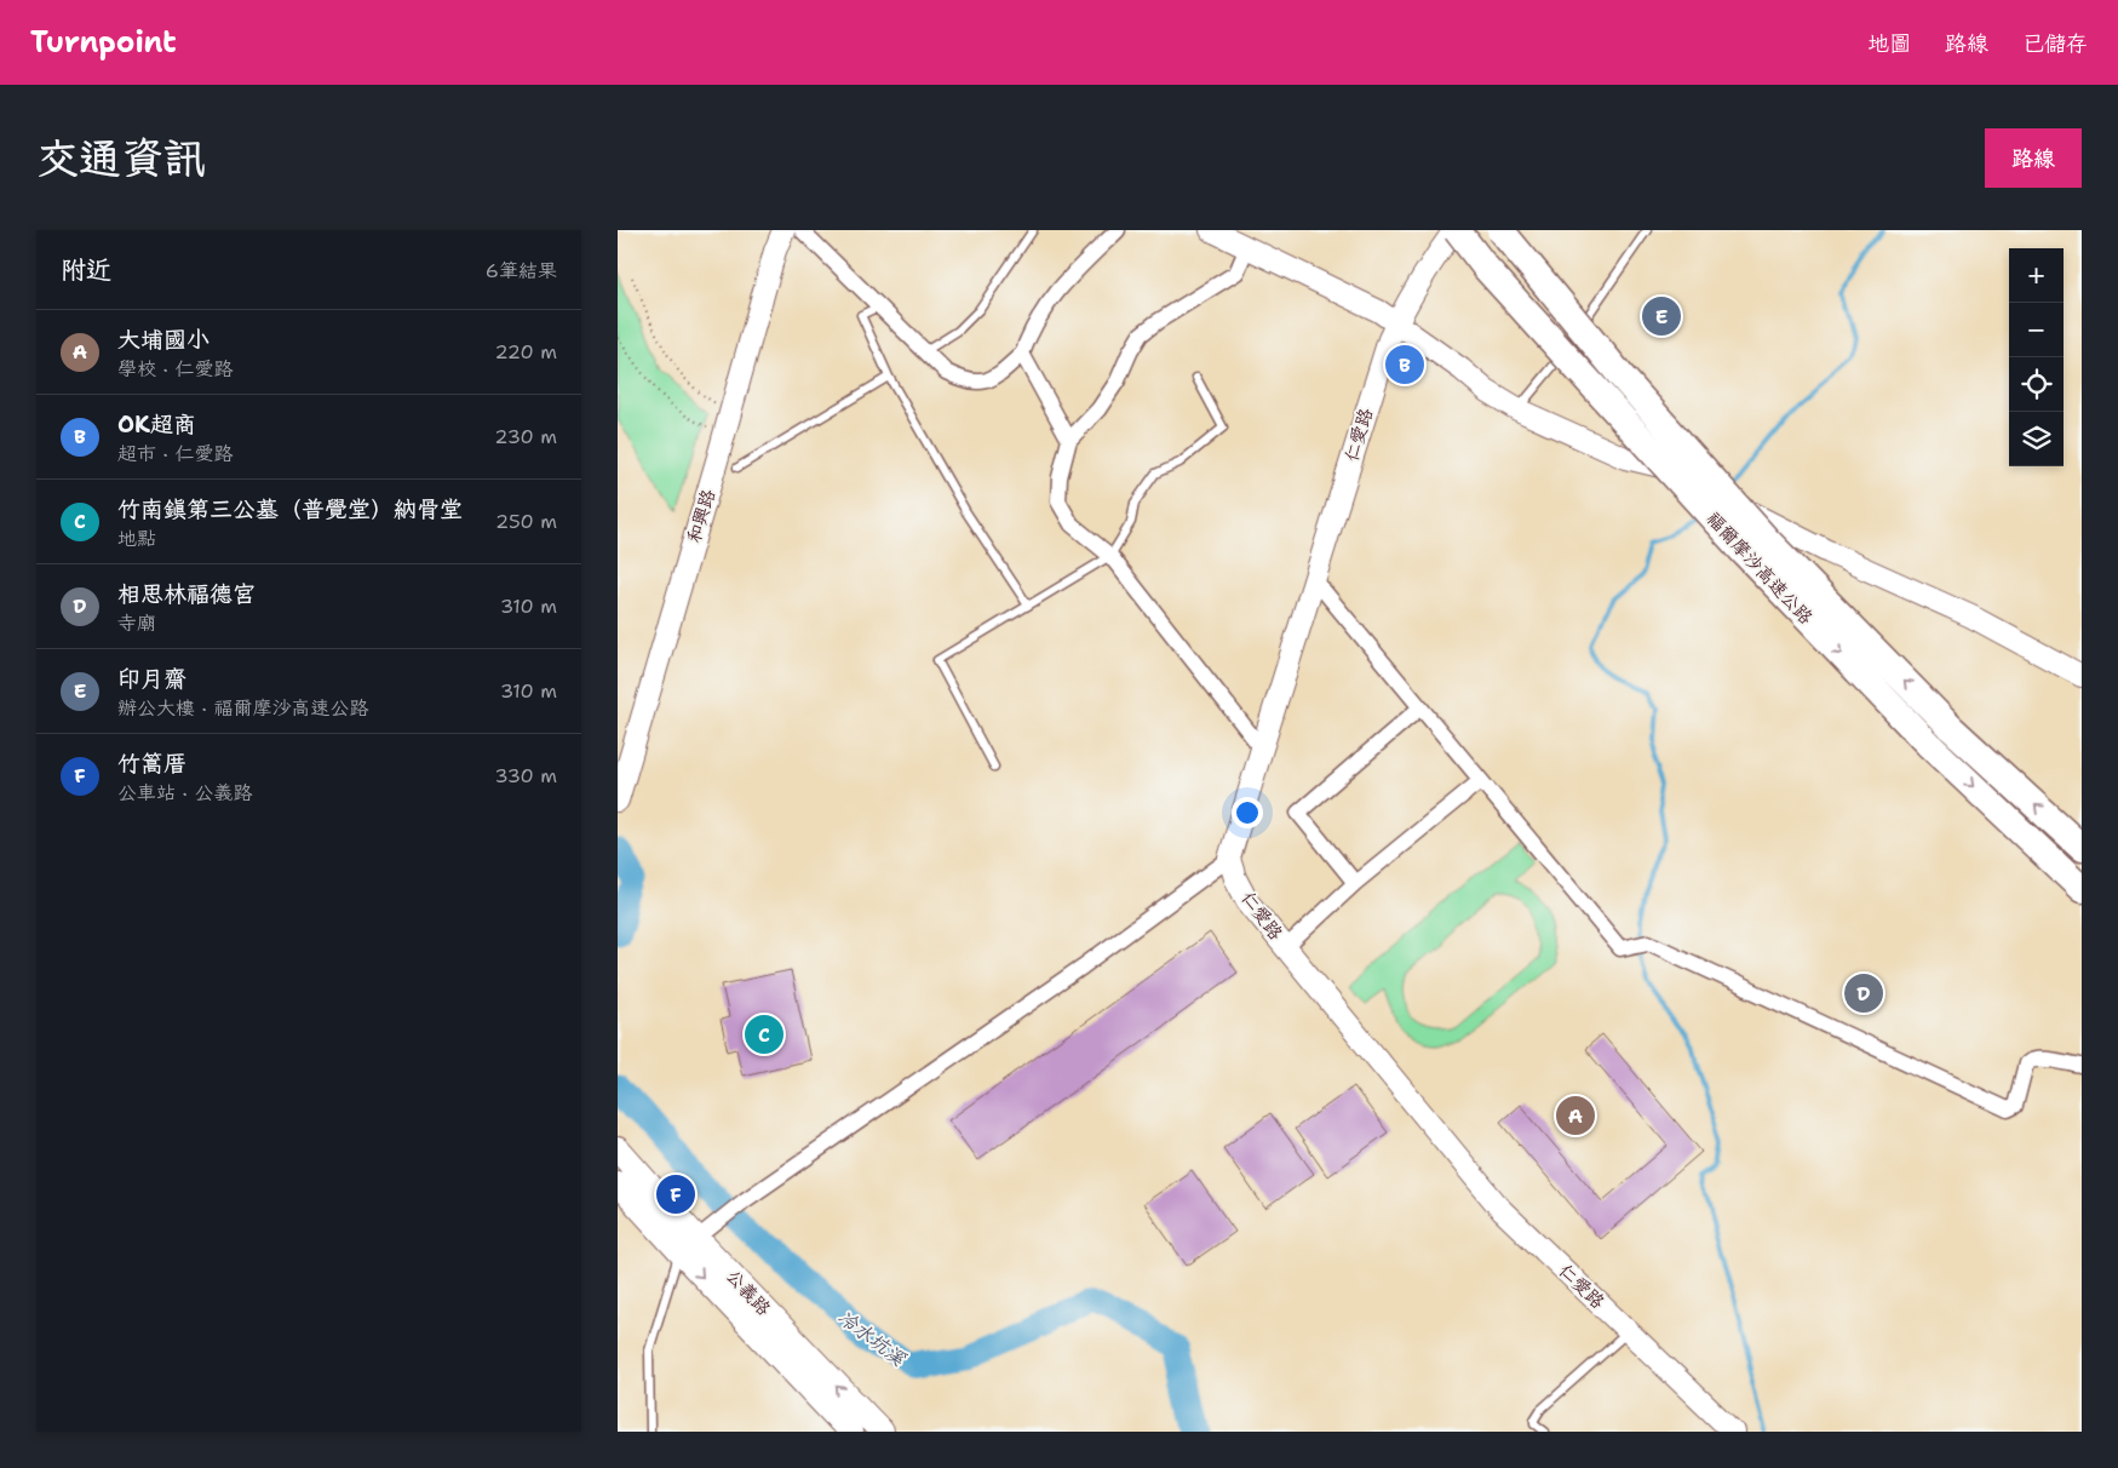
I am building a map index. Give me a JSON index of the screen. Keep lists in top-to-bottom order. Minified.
{"streets":{"highway":["福爾摩沙高速公路"],"main road":["公義路"],"street":["仁愛路","和興路"]},"crossings":[["仁愛路","福爾摩沙高速公路"]],"water":["冷水坑溪"],"page":{"header":"Turnpoint","nav":["地圖","路線","已儲存"],"buttons":"路線","title":"交通資訊","heading":["附近","6筆結果"],"map_buttons":["+","−"],"pins":["E","B","D","C","A","F"],"list":[{"mark":"A","name":"大埔國小","note":"學校 · 仁愛路","value":"220 m"},{"mark":"B","name":"OK超商","note":"超市 · 仁愛路","value":"230 m"},{"mark":"C","name":"竹南鎮第三公墓（普覺堂）納骨堂","note":"地點","value":"250 m"},{"mark":"D","name":"相思林福德宮","note":"寺廟","value":"310 m"},{"mark":"E","name":"印月齋","note":"辦公大樓 · 福爾摩沙高速公路","value":"310 m"},{"mark":"F","name":"竹篙厝","note":"公車站 · 公義路","value":"330 m"}]}}
